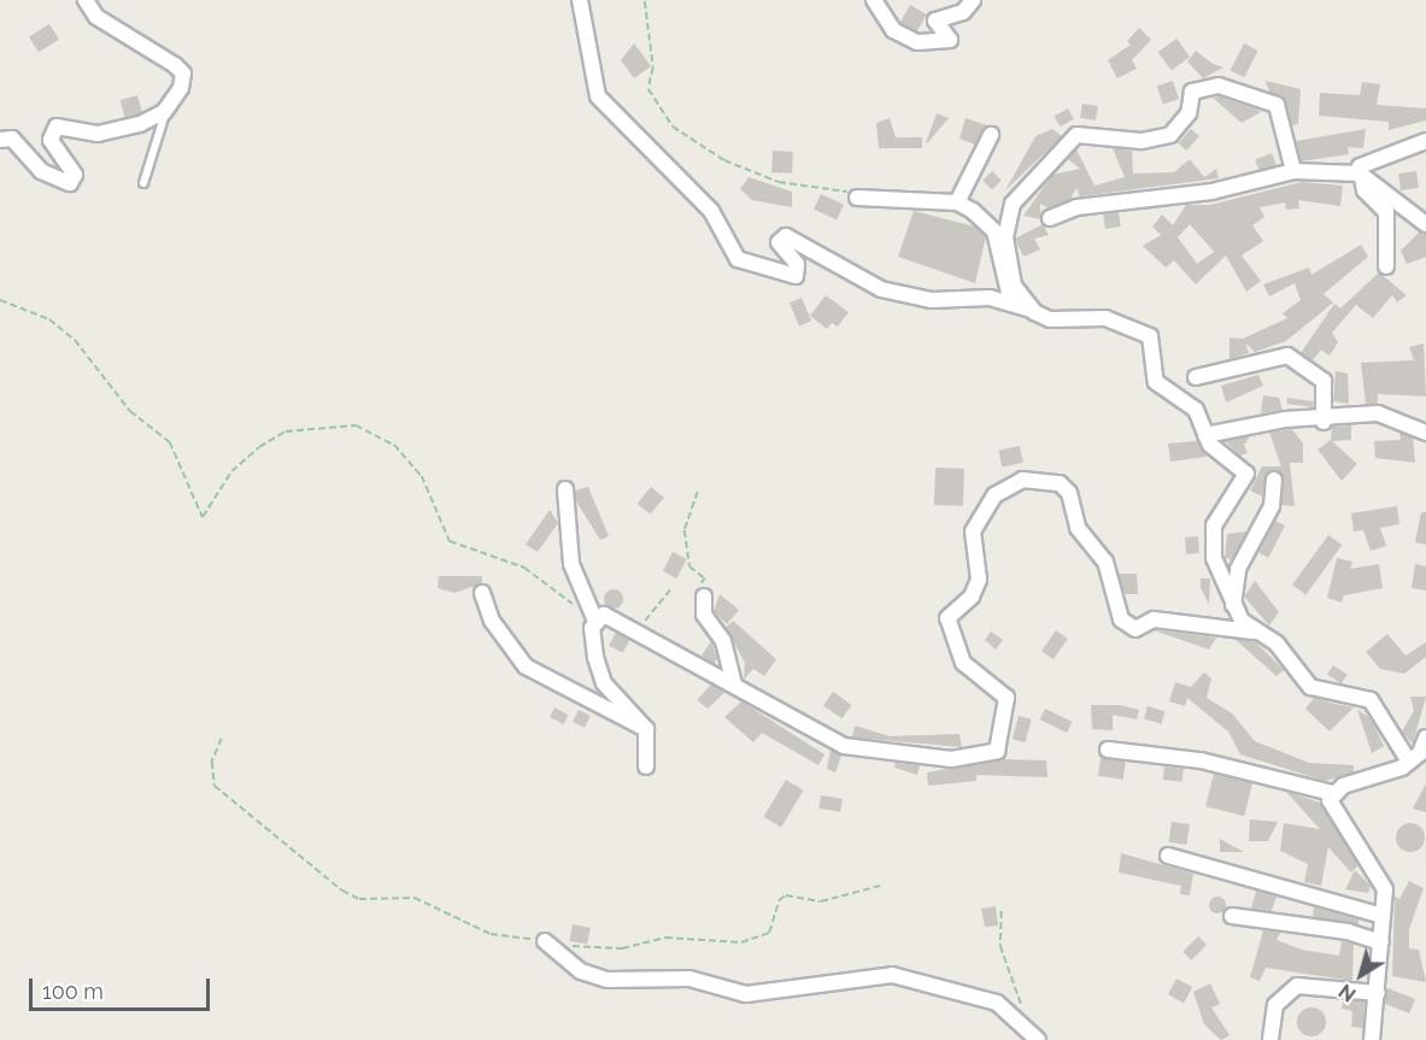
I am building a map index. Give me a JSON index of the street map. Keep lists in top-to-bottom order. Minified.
{"scale_bar":"100 m","north":"bottom left"}
